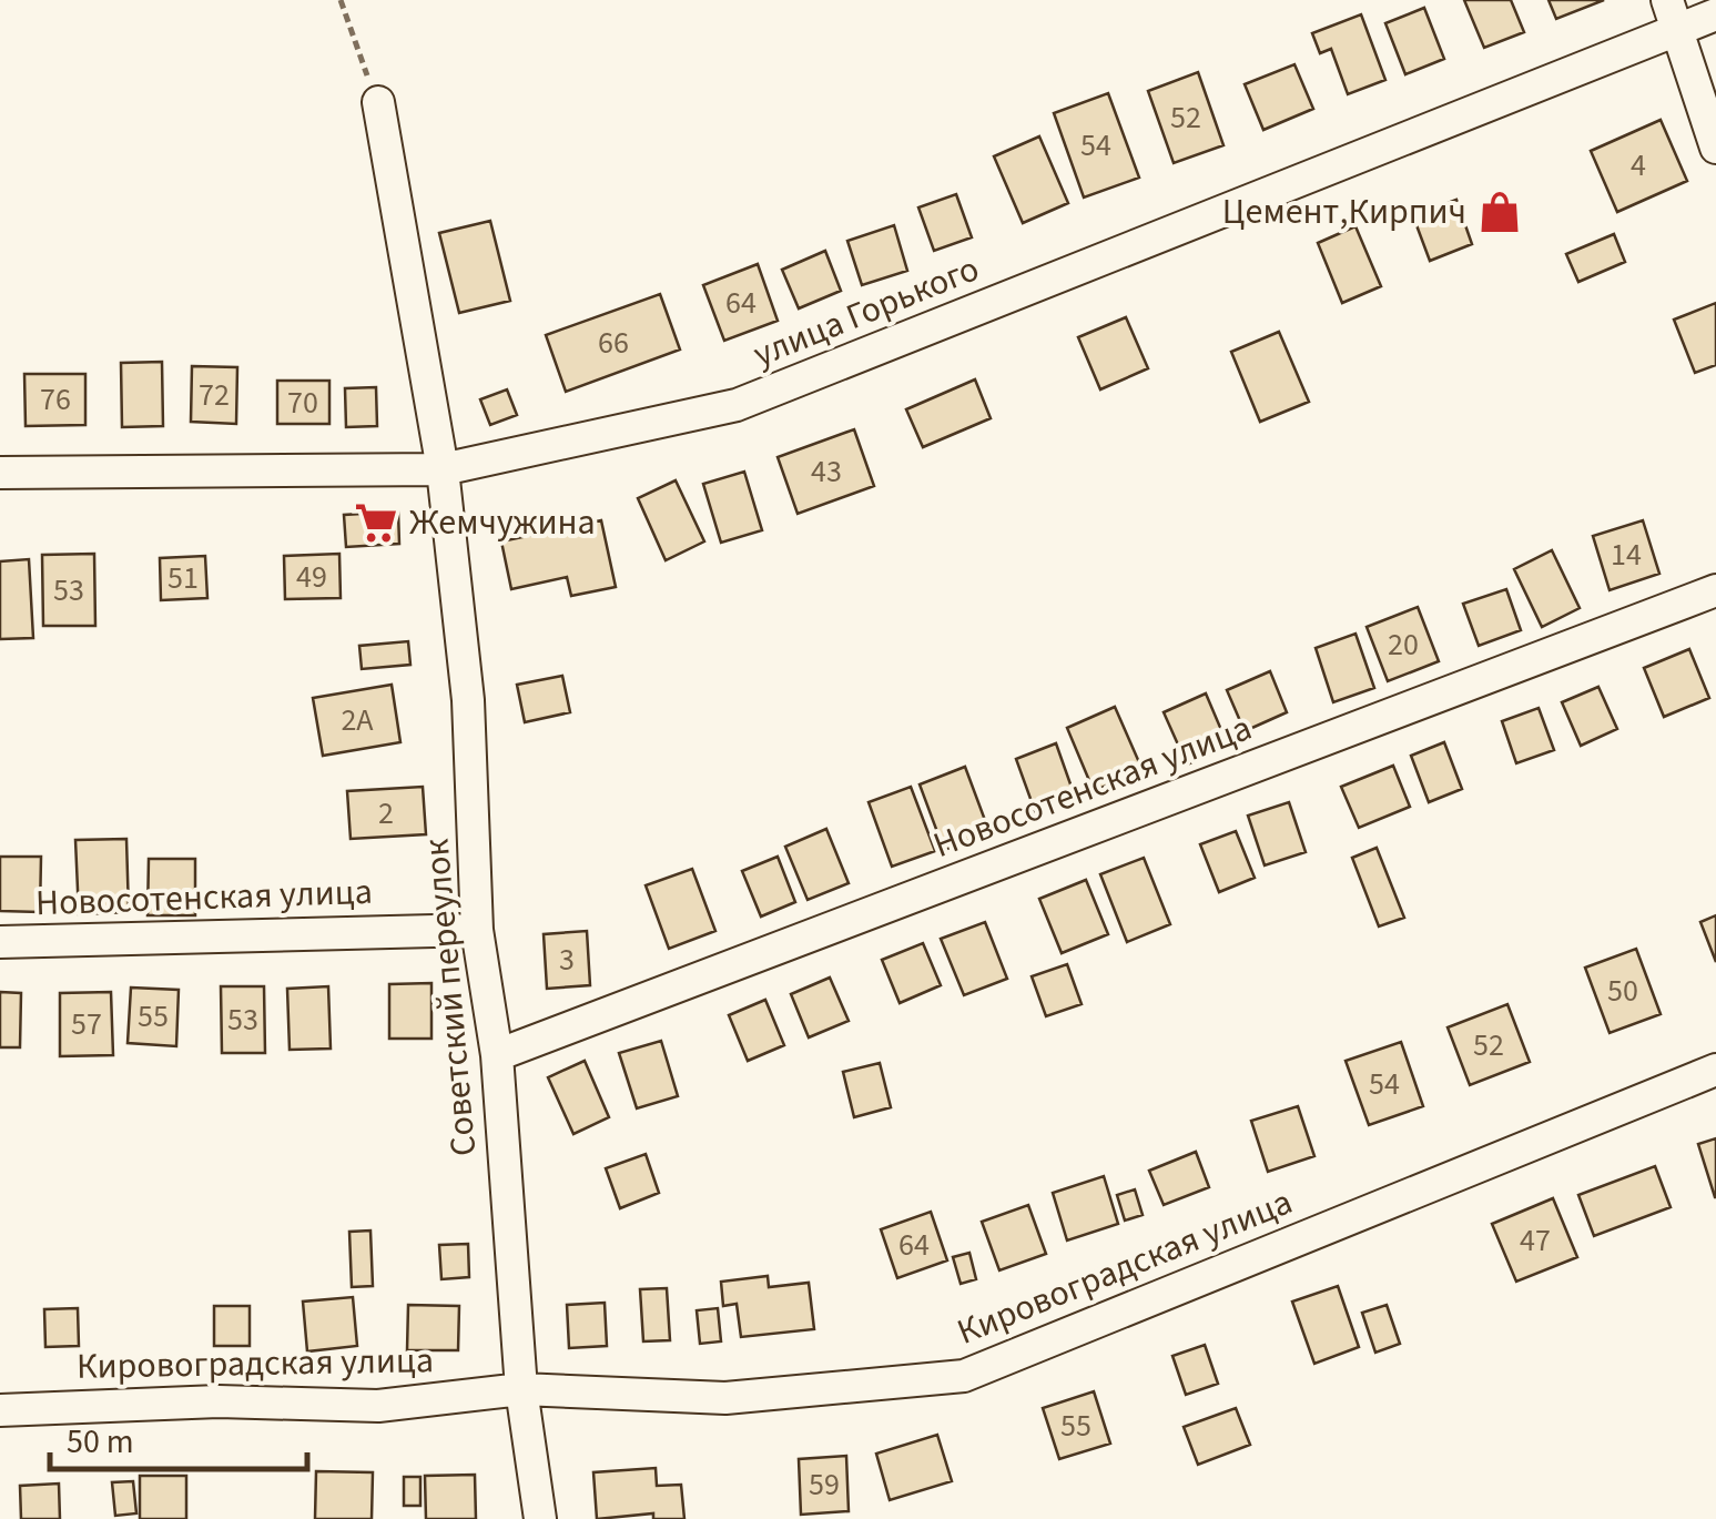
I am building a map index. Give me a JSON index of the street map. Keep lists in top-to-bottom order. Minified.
{"streets":{"street":["улица Горького","Новосотенская улица","Советский переулок","Кировоградская улица"]},"crossings":[["улица Горького","Советский переулок"],["Новосотенская улица","Советский переулок"],["Советский переулок","Кировоградская улица"]],"places":{"shop":["Цемент,Кирпич"],"supermarket":["Жемчужина"]},"house_numbers":["52","54","4","64","66","72","76","70","43","14","49","51","53","20","2А","2","3","50","55","53","57","52","54","47","64","55","59"],"scale_bar":"50 m"}
